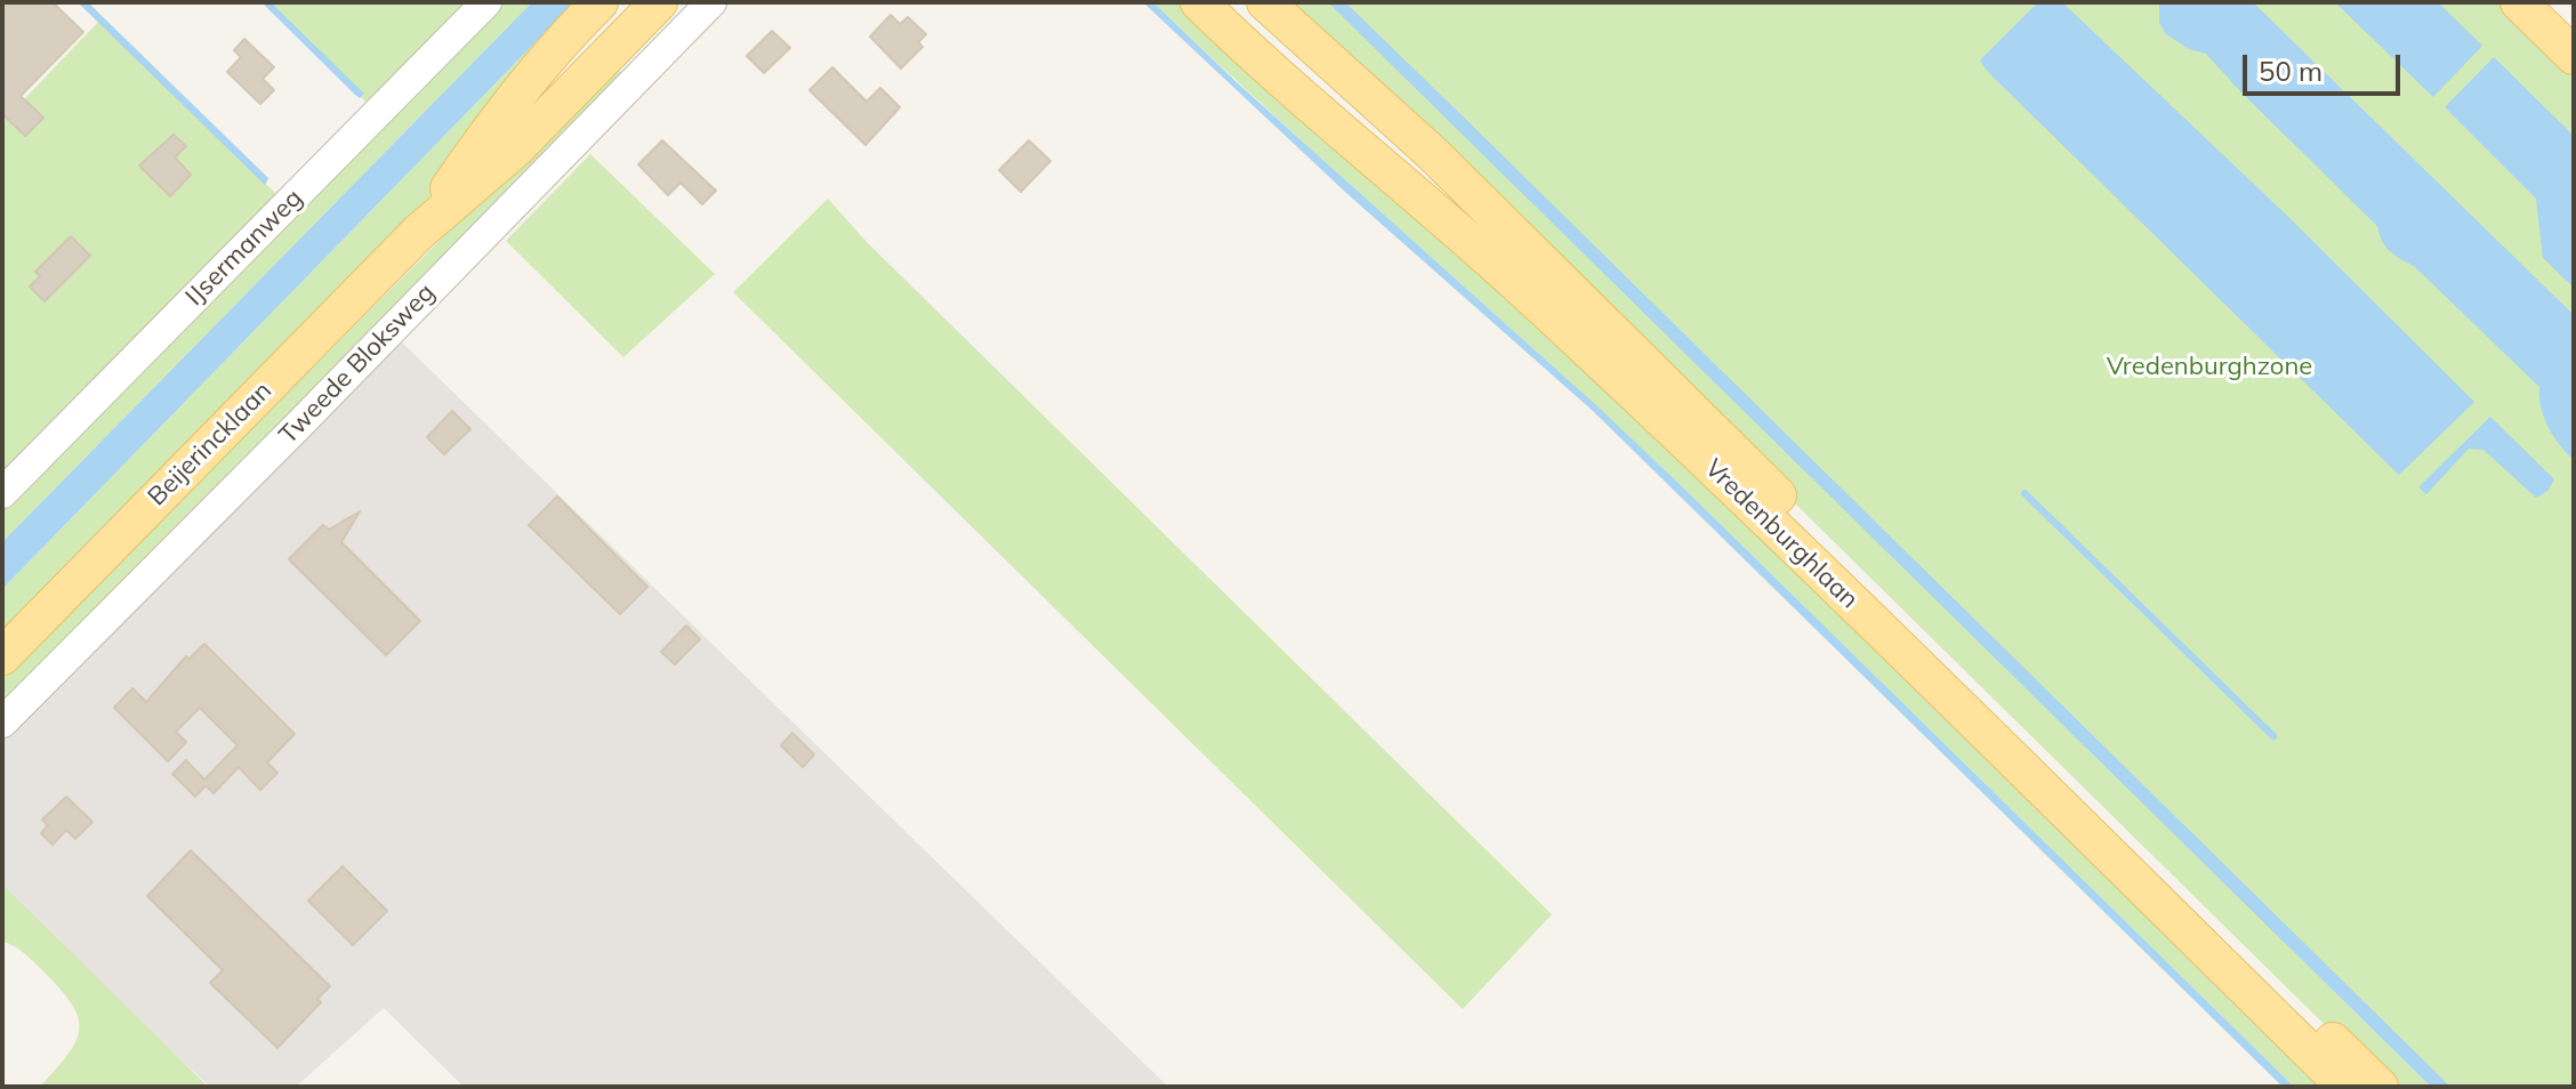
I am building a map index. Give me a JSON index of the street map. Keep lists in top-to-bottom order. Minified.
{"streets":{"main road":["Beijerincklaan","Vredenburghlaan"],"street":["IJsermanweg","Tweede Bloksweg"]},"parks":["Vredenburghzone"],"scale_bar":"50 m"}
